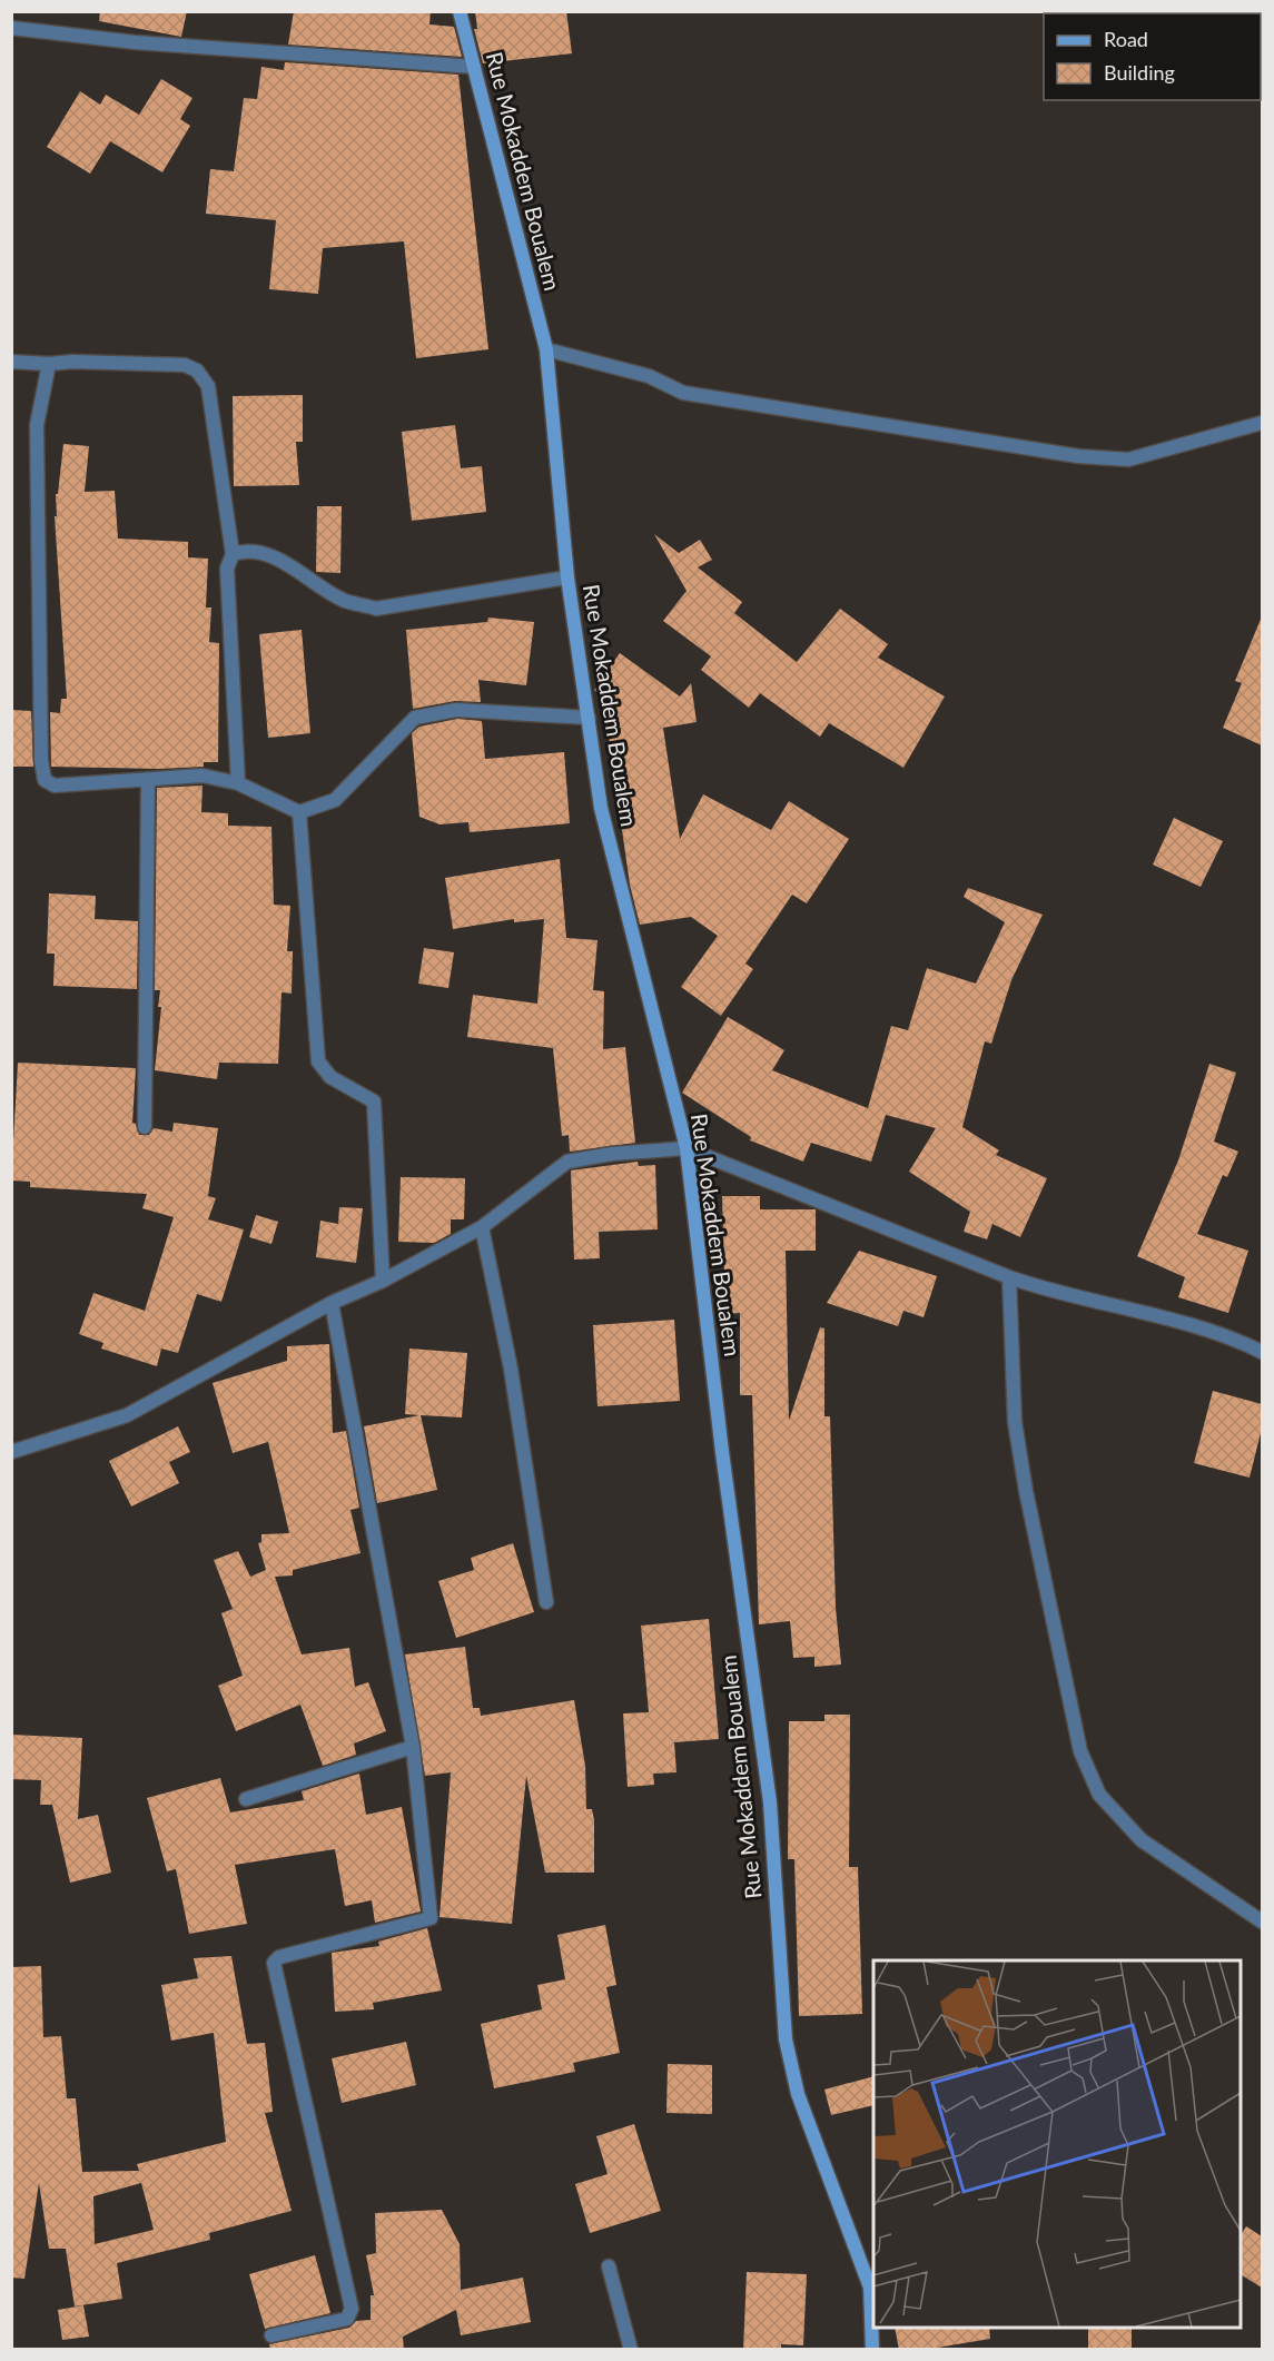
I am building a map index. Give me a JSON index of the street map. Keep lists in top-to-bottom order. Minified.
{"streets":{"street":["Rue Mokaddem Boualem"]},"legend":["Road","Building"]}
